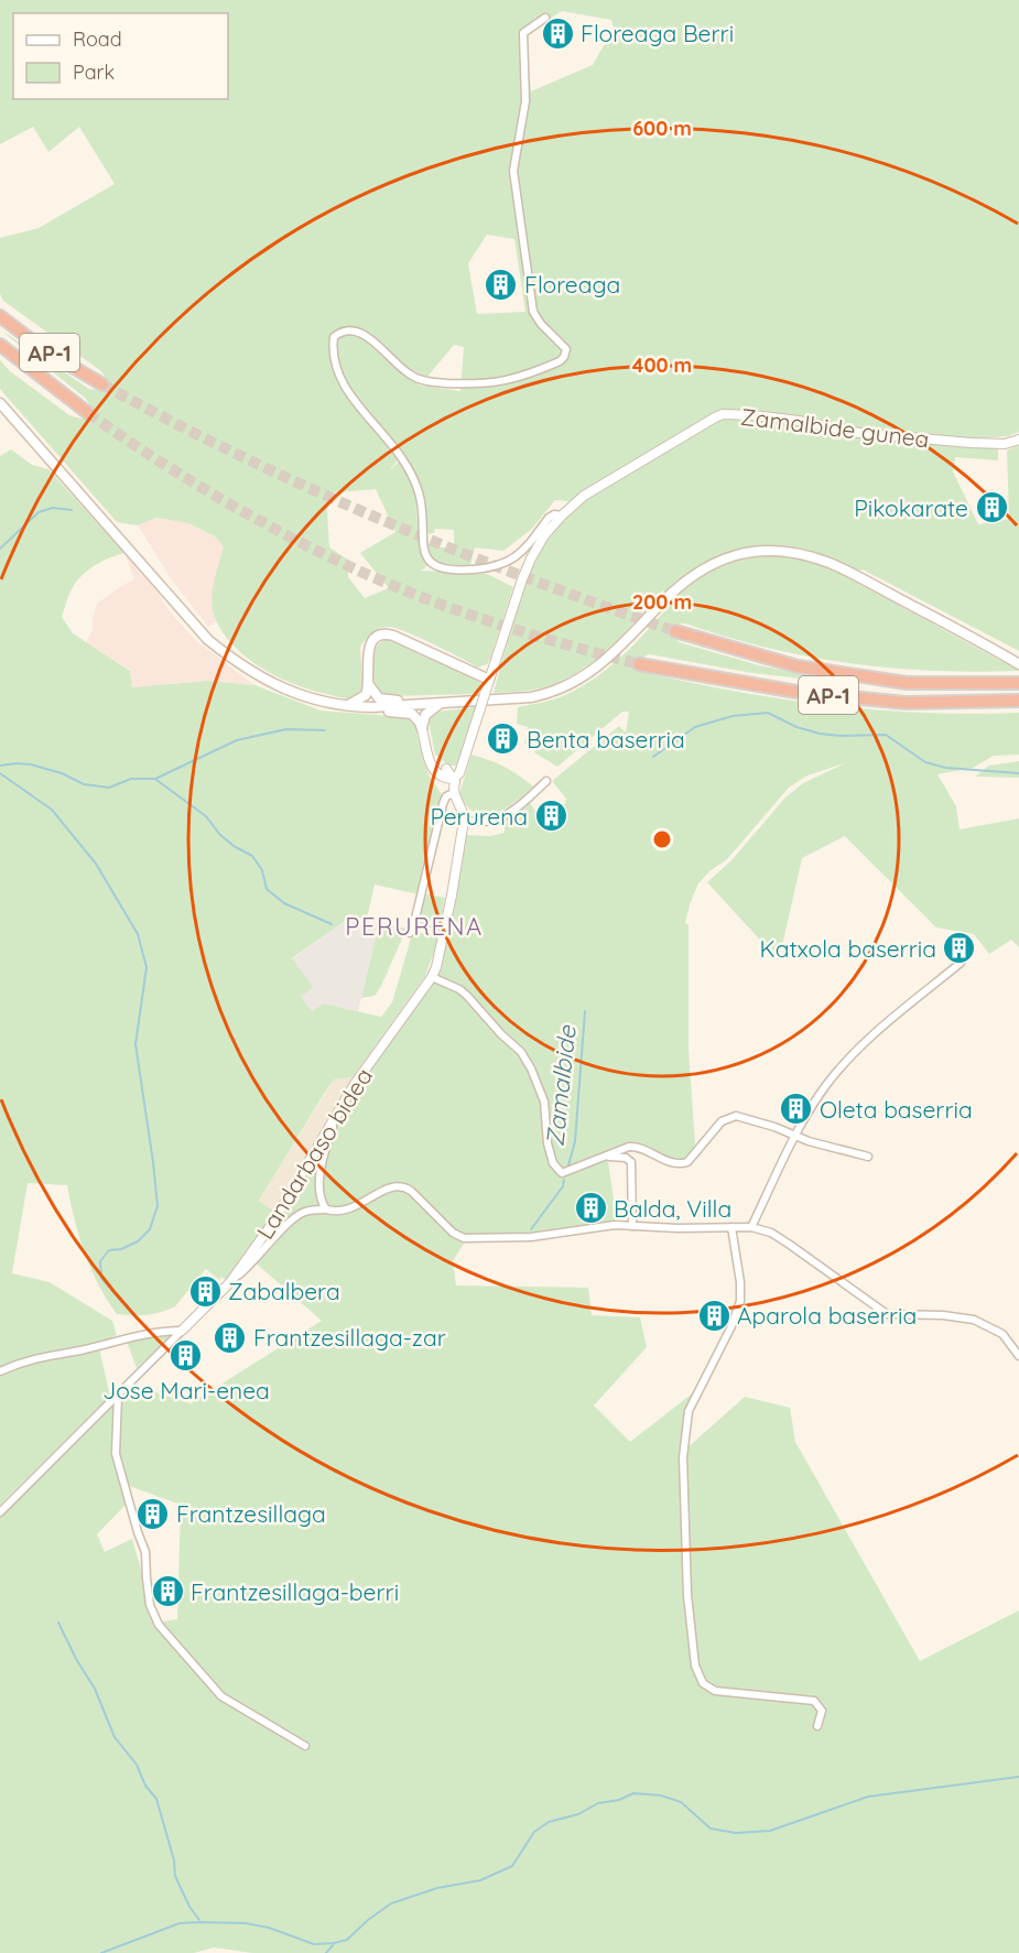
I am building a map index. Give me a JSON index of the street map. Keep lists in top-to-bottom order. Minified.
{"streets":{"highway":["AP-1"],"street":["Zamalbide gunea","Landarbaso bidea"]},"crossings":[["Zamalbide gunea","Landarbaso bidea"]],"districts":["PERURENA"],"water":["Zamalbide"],"places":{"building":["Floreaga Berri","Floreaga","Pikokarate","Benta baserria","Perurena","Katxola baserria","Oleta baserria","Balda, Villa","Zabalbera","Aparola baserria","Frantzesillaga-zar","Jose Mari-enea","Frantzesillaga","Frantzesillaga-berri"]},"legend":["Road","Park"],"rings":["600 m","400 m","200 m"]}
